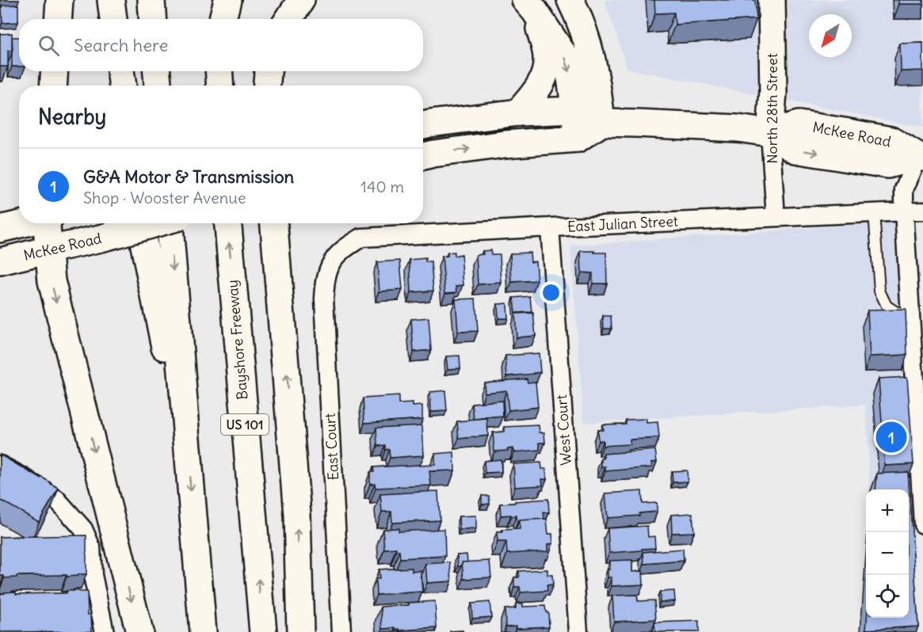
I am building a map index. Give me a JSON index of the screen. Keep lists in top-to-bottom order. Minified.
{"streets":{"main road":["North 28th Street","McKee Road","Bayshore Freeway","US 101"],"street":["East Julian Street","West Court","East Court"]},"crossings":[["North 28th Street","McKee Road"],["North 28th Street","East Julian Street"],["East Julian Street","West Court"],["East Julian Street","East Court"]],"north":"bottom left","page":{"search":"Search here","heading":"Nearby","list":[{"mark":"1","name":"G&A Motor & Transmission","note":"Shop · Wooster Avenue","value":"140 m"}],"pins":"1","map_buttons":["+","−"]}}
